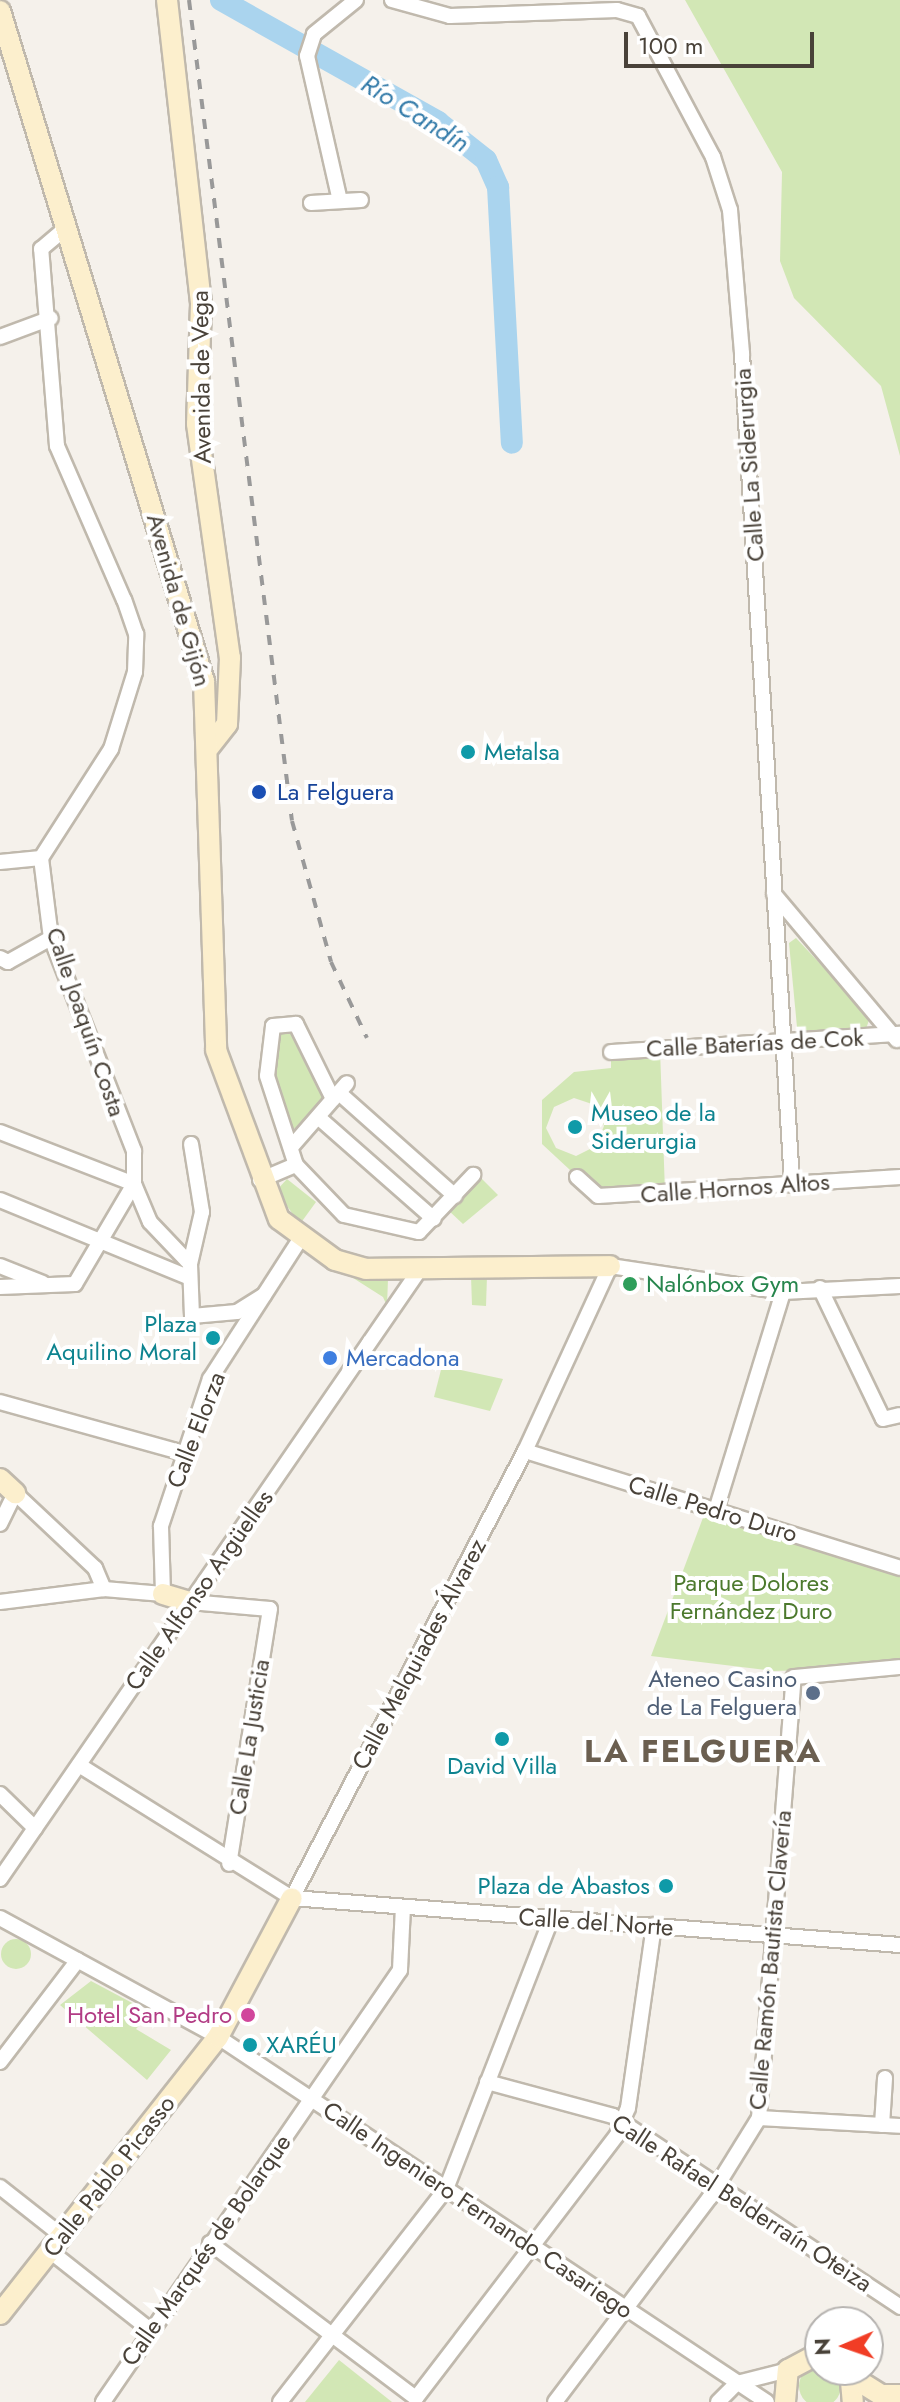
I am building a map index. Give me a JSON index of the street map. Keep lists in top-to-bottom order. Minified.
{"streets":{"street":["Avenida de Vega","Calle La Siderurgia","Avenida de Gijón","Calle Joaquín Costa","Calle Baterías de Cok","Calle Hornos Altos","Calle Elorza","Calle Pedro Duro","Calle Alfonso Argüelles","Calle Melquiades Álvarez","Calle La Justicia","Calle del Norte","Calle Ramón Bautista Clavería","Calle Pablo Picasso","Calle Rafael Belderraín Oteiza","Calle Ingeniero Fernando Casariego","Calle Marqués de Bolarque"]},"crossings":[["Avenida de Vega","Avenida de Gijón"],["Calle La Siderurgia","Calle Baterías de Cok"],["Calle La Siderurgia","Calle Hornos Altos"],["Avenida de Gijón","Calle Elorza"],["Avenida de Gijón","Calle Alfonso Argüelles"],["Avenida de Gijón","Calle Melquiades Álvarez"],["Calle Pedro Duro","Calle Melquiades Álvarez"],["Calle Alfonso Argüelles","Calle La Justicia"],["Calle Melquiades Álvarez","Calle del Norte"],["Calle Melquiades Álvarez","Calle Pablo Picasso"],["Calle Melquiades Álvarez","Calle Ingeniero Fernando Casariego"],["Calle del Norte","Calle Ramón Bautista Clavería"],["Calle del Norte","Calle Marqués de Bolarque"],["Calle Ramón Bautista Clavería","Calle Rafael Belderraín Oteiza"],["Calle Ramón Bautista Clavería","Calle Ingeniero Fernando Casariego"],["Calle Pablo Picasso","Calle Ingeniero Fernando Casariego"],["Calle Ingeniero Fernando Casariego","Calle Marqués de Bolarque"]],"districts":["LA FELGUERA"],"water":["Río Candín"],"parks":["Parque Dolores Fernández Duro"],"places":["Metalsa","La Felguera","Museo de la Siderurgia","Nalónbox Gym","Plaza Aquilino Moral","Mercadona","Ateneo Casino de La Felguera","David Villa","Plaza de Abastos","Hotel San Pedro","XARÉU"],"scale_bar":"100 m","north":"left"}
